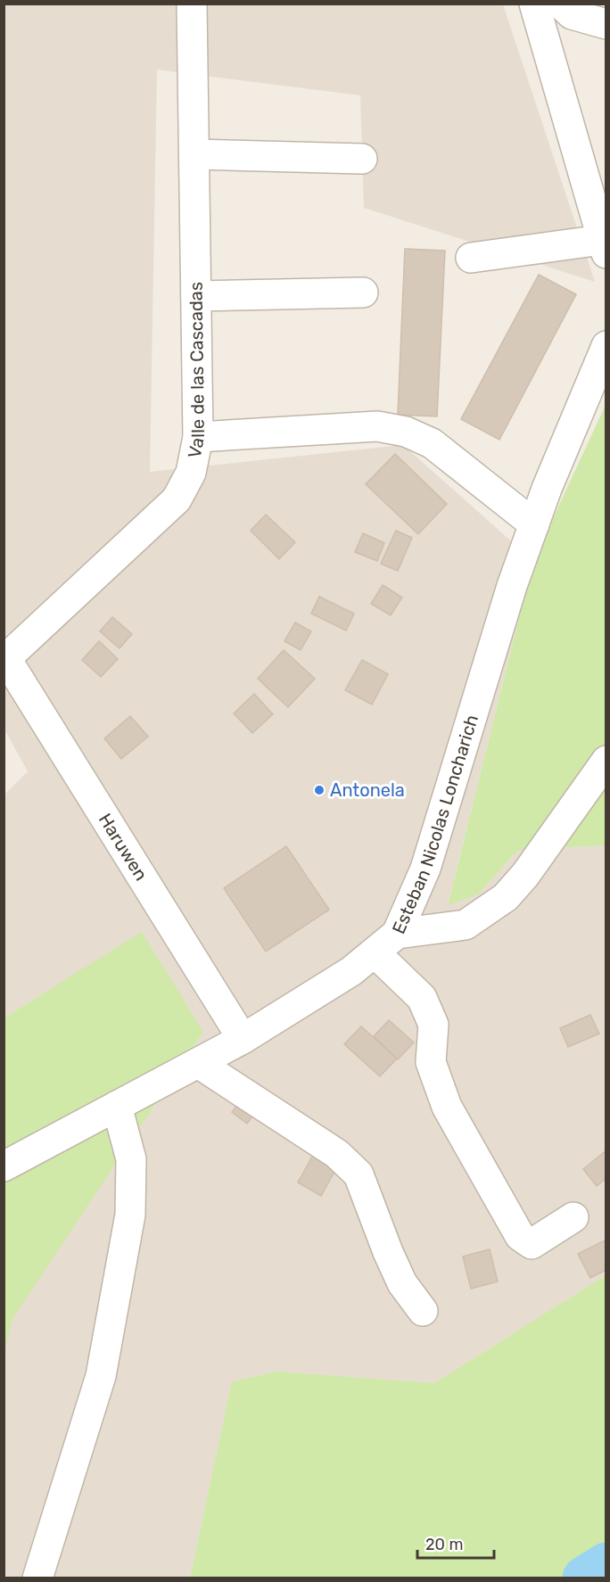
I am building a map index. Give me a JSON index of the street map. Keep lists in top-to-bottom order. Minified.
{"streets":{"street":["Valle de las Cascadas","Esteban Nicolas Loncharich","Haruwen"]},"crossings":[["Valle de las Cascadas","Haruwen"],["Esteban Nicolas Loncharich","Haruwen"]],"places":["Antonela"],"scale_bar":"20 m"}
